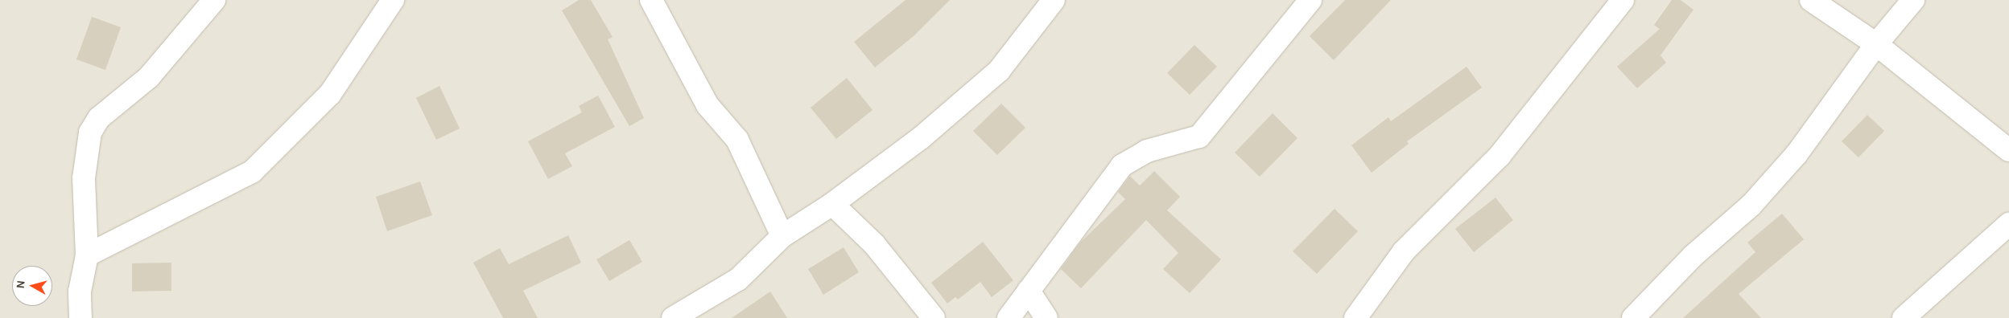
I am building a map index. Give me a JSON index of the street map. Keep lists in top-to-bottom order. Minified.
{"north":"left"}
